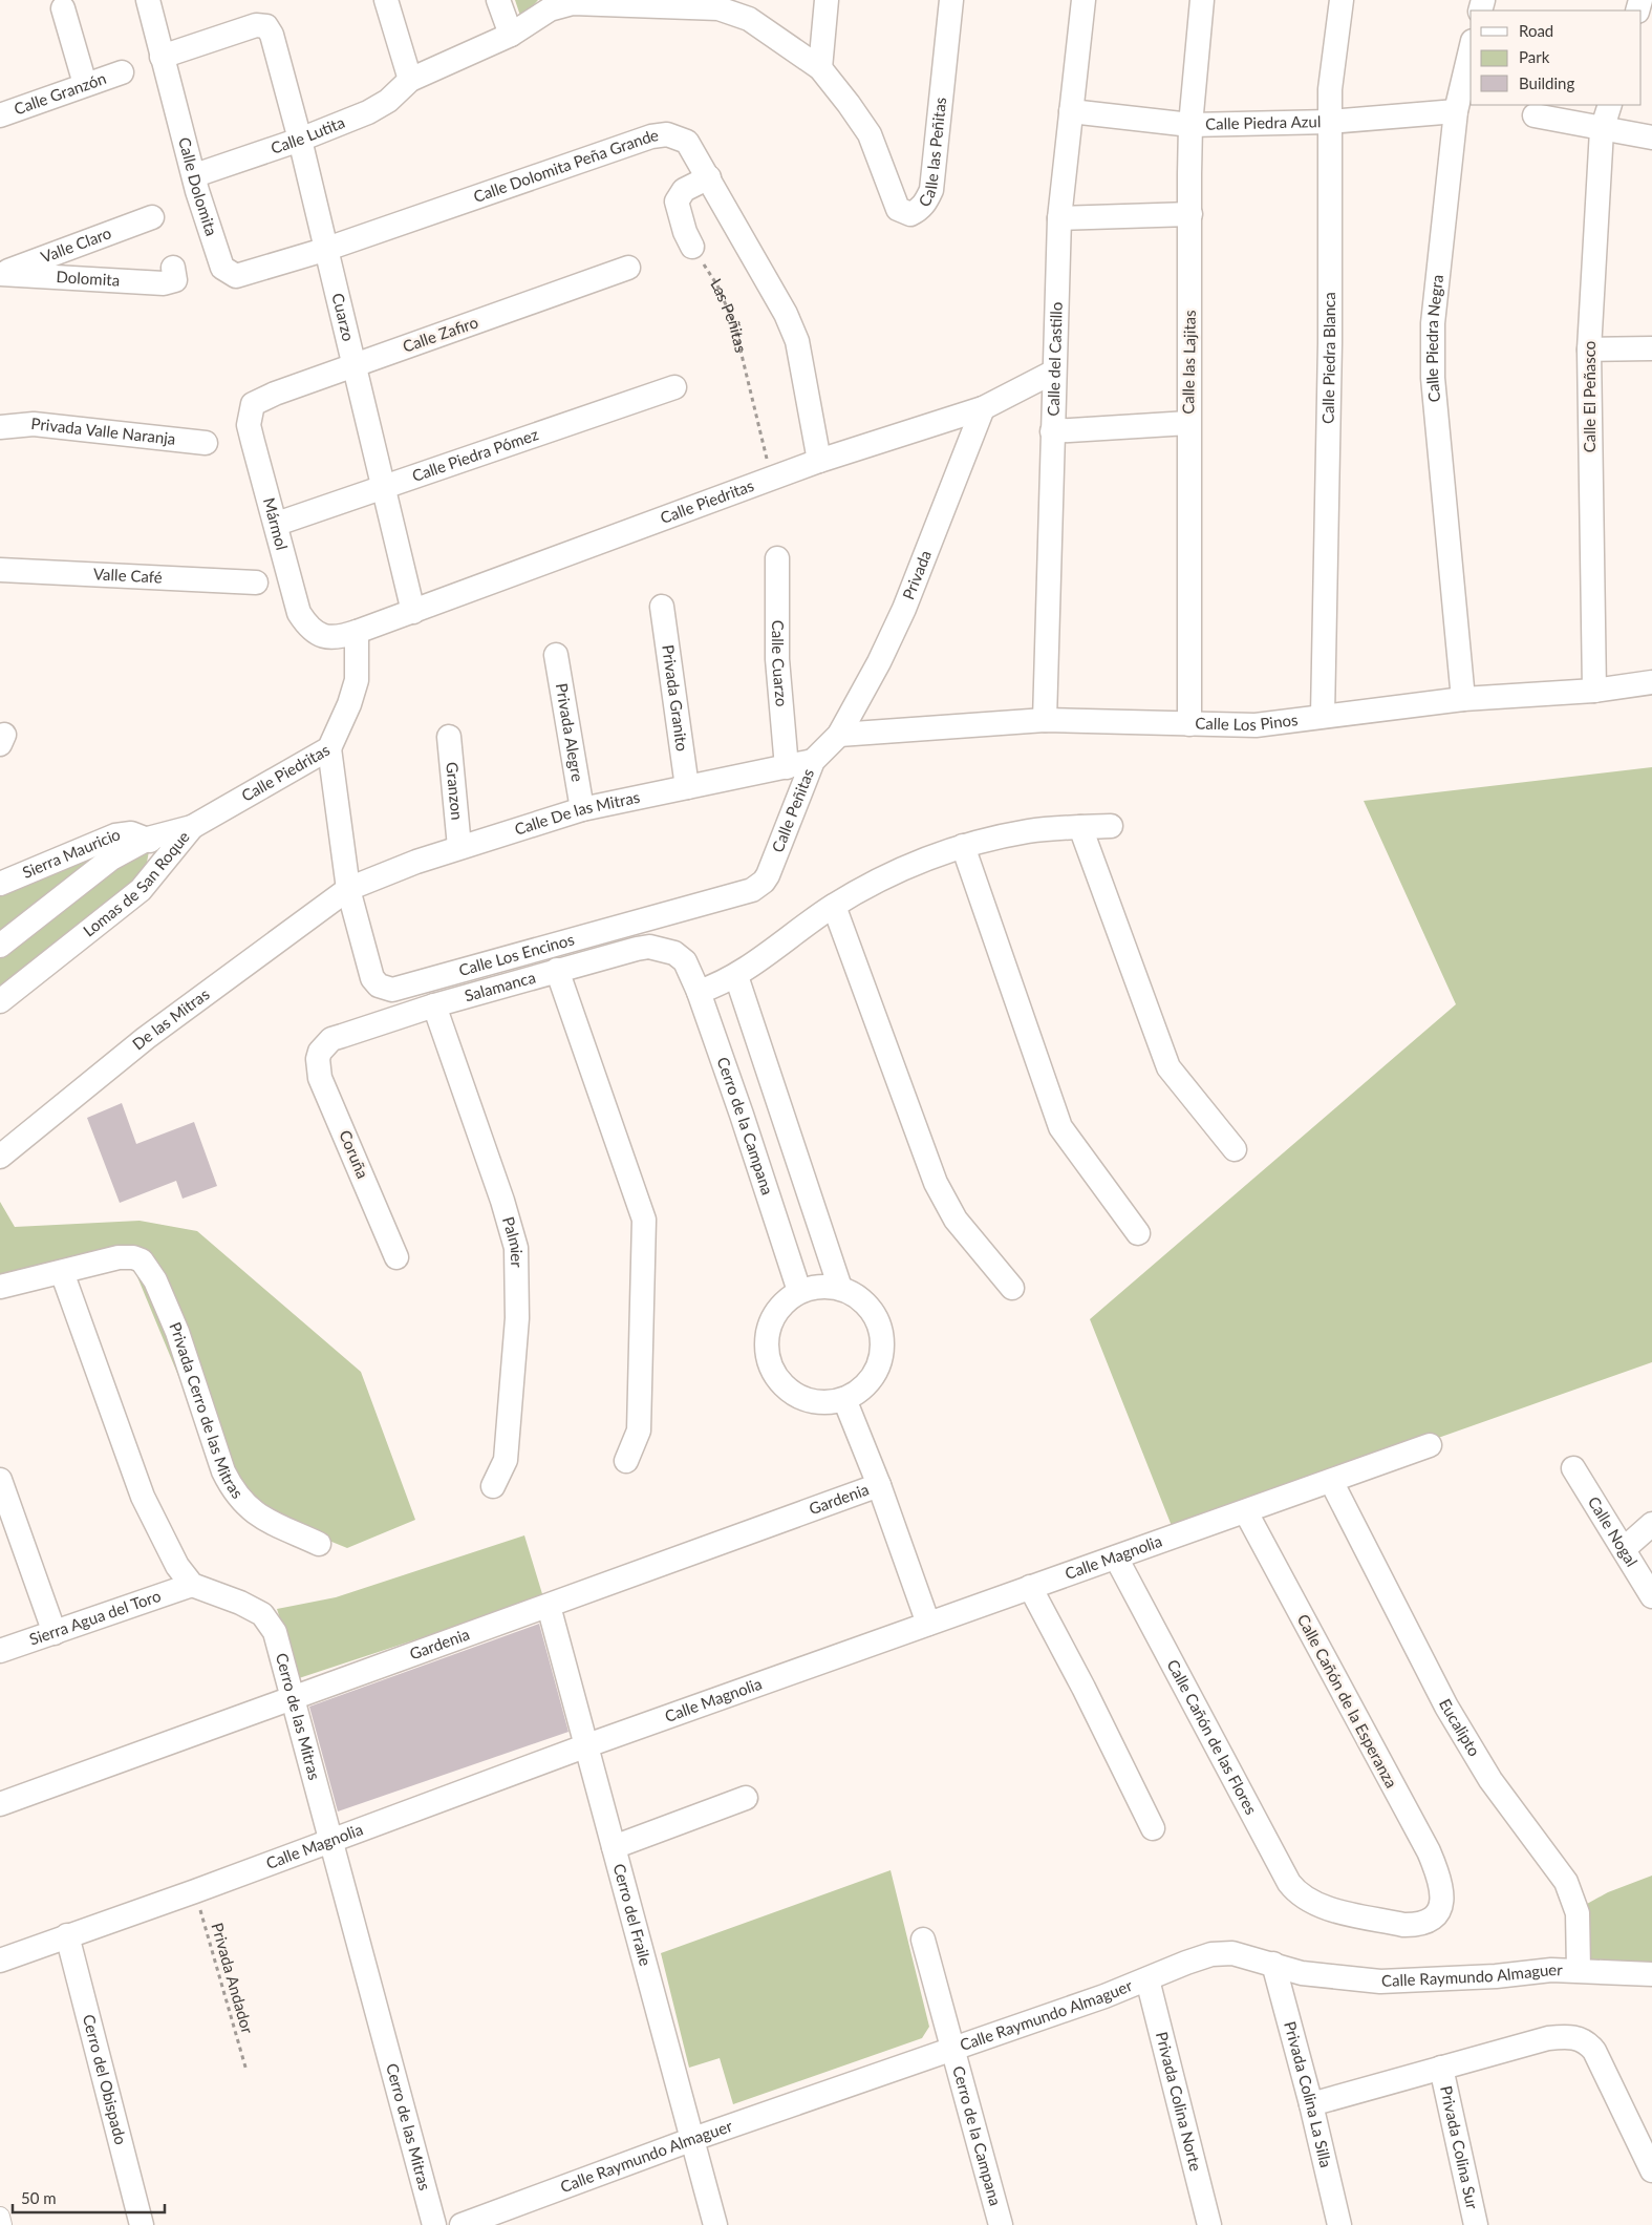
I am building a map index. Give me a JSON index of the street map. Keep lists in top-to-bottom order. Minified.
{"streets":{"street":["Calle Granzón","Calle Piedra Azul","Calle Lutita","Calle las Peñitas","Calle Dolomita Peña Grande","Calle Dolomita","Valle Claro","Dolomita","Cuarzo","Calle Zafiro","Calle Piedra Negra","Calle Piedra Blanca","Calle del Castillo","Calle las Lajitas","Calle El Peñasco","Privada Valle Naranja","Calle Piedra Pómez","Calle Piedritas","Mármol","Privada","Valle Café","Calle Cuarzo","Privada Granito","Calle Los Pinos","Privada Alegre","Granzon","Calle Peñitas","Calle De las Mitras","Sierra Mauricio","Lomas de San Roque","Calle Los Encinos","Salamanca","De las Mitras","Cerro de la Campana","Coruña","Palmier","Privada Cerro de las Mitras","Gardenia","Calle Nogal","Calle Magnolia","Sierra Agua del Toro","Calle Cañón de la Esperanza","Cerro de las Mitras","Eucalipto","Calle Cañón de las Flores","Cerro del Fraile","Calle Raymundo Almaguer","Cerro del Obispado","Privada Colina La Silla","Privada Colina Norte","Privada Colina Sur"],"path":["Las Peñitas","Privada Andador"]},"crossings":[["Calle Piedra Azul","Calle Piedra Negra"],["Calle Piedra Azul","Calle Piedra Blanca"],["Calle Piedra Azul","Calle del Castillo"],["Calle Piedra Azul","Calle las Lajitas"],["Calle Lutita","Calle las Peñitas"],["Calle Lutita","Calle Dolomita"],["Calle Lutita","Cuarzo"],["Calle Dolomita Peña Grande","Calle Dolomita"],["Calle Dolomita Peña Grande","Cuarzo"],["Calle Dolomita Peña Grande","Calle Piedritas"],["Calle Dolomita","Cuarzo"],["Valle Claro","Dolomita"],["Las Peñitas","Calle Piedritas"],["Cuarzo","Calle Zafiro"],["Cuarzo","Calle Piedra Pómez"],["Cuarzo","Calle Piedritas"],["Calle Zafiro","Mármol"],["Calle Piedra Negra","Calle Los Pinos"],["Calle Piedra Blanca","Calle Los Pinos"],["Calle del Castillo","Calle Piedritas"],["Calle del Castillo","Calle Los Pinos"],["Calle las Lajitas","Calle Los Pinos"],["Calle El Peñasco","Calle Los Pinos"],["Calle Piedra Pómez","Mármol"],["Calle Piedritas","Mármol"],["Calle Piedritas","Privada"],["Calle Piedritas","Lomas de San Roque"],["Calle Piedritas","Calle Los Encinos"],["Privada","Calle Los Pinos"],["Privada","Calle Peñitas"],["Calle Cuarzo","Calle De las Mitras"],["Privada Granito","Calle De las Mitras"],["Calle Los Pinos","Calle Peñitas"],["Privada Alegre","Calle De las Mitras"],["Granzon","Calle De las Mitras"],["Calle Peñitas","Calle De las Mitras"],["Calle Peñitas","Calle Los Encinos"],["Calle De las Mitras","Calle Los Encinos"],["Calle De las Mitras","De las Mitras"],["Sierra Mauricio","Lomas de San Roque"],["Calle Los Encinos","De las Mitras"],["Salamanca","Cerro de la Campana"],["Salamanca","Coruña"],["Salamanca","Palmier"],["Cerro de la Campana","Calle Raymundo Almaguer"],["Gardenia","Cerro de las Mitras"],["Gardenia","Cerro del Fraile"],["Calle Magnolia","Calle Cañón de la Esperanza"],["Calle Magnolia","Cerro de las Mitras"],["Calle Magnolia","Eucalipto"],["Calle Magnolia","Calle Cañón de las Flores"],["Calle Magnolia","Cerro del Fraile"],["Calle Magnolia","Privada Andador"],["Calle Magnolia","Cerro del Obispado"],["Sierra Agua del Toro","Cerro de las Mitras"],["Calle Cañón de la Esperanza","Calle Cañón de las Flores"],["Eucalipto","Calle Raymundo Almaguer"],["Cerro del Fraile","Calle Raymundo Almaguer"],["Calle Raymundo Almaguer","Privada Colina La Silla"],["Calle Raymundo Almaguer","Privada Colina Norte"]],"legend":["Road","Park","Building"],"scale_bar":"50 m"}
